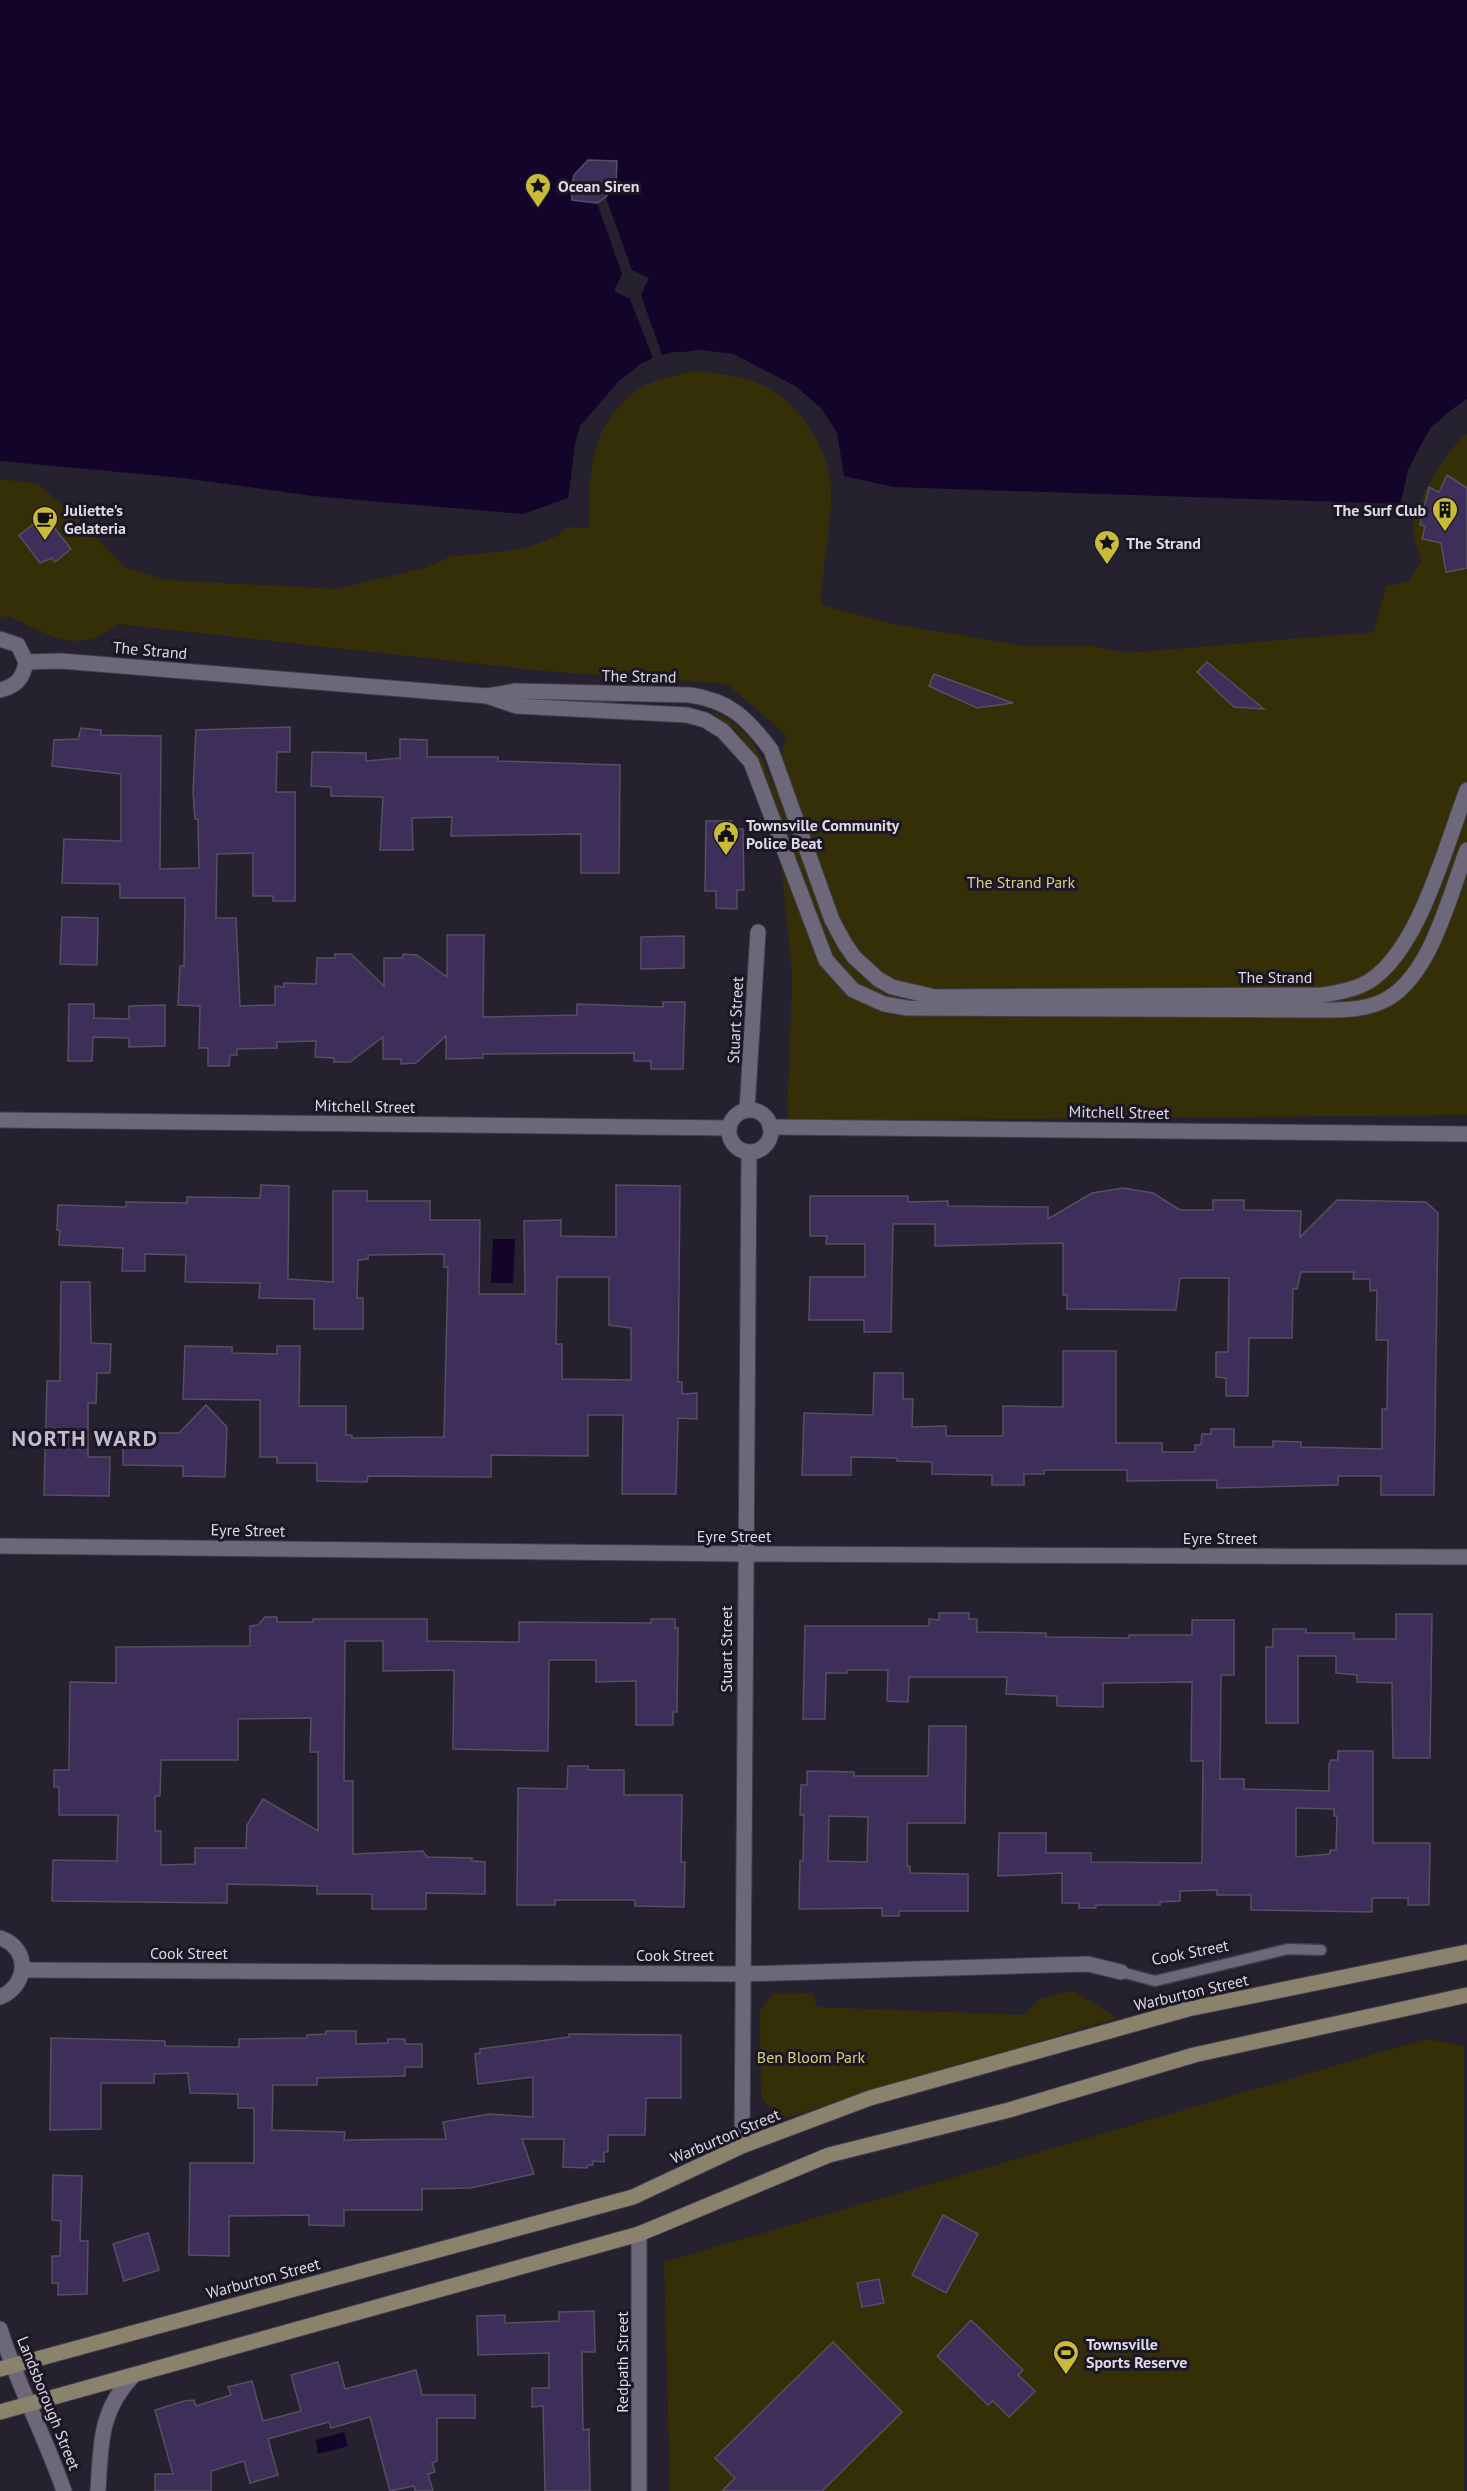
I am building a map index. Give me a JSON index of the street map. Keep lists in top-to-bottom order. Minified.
{"streets":{"main road":["Warburton Street"],"street":["The Strand","Stuart Street","Mitchell Street","Eyre Street","Cook Street","Redpath Street","Landsborough Street"]},"crossings":[["Stuart Street","Mitchell Street"],["Stuart Street","Eyre Street"],["Stuart Street","Cook Street"],["Stuart Street","Warburton Street"],["Warburton Street","Landsborough Street"]],"districts":["NORTH WARD"],"parks":["The Strand Park","Ben Bloom Park"],"places":{"place":["Ocean Siren","The Strand"],"building":["The Surf Club"],"cafe":["Juliette's Gelateria"],"public building":["Townsville Community Police Beat"],"sports":["Townsville Sports Reserve"]}}
